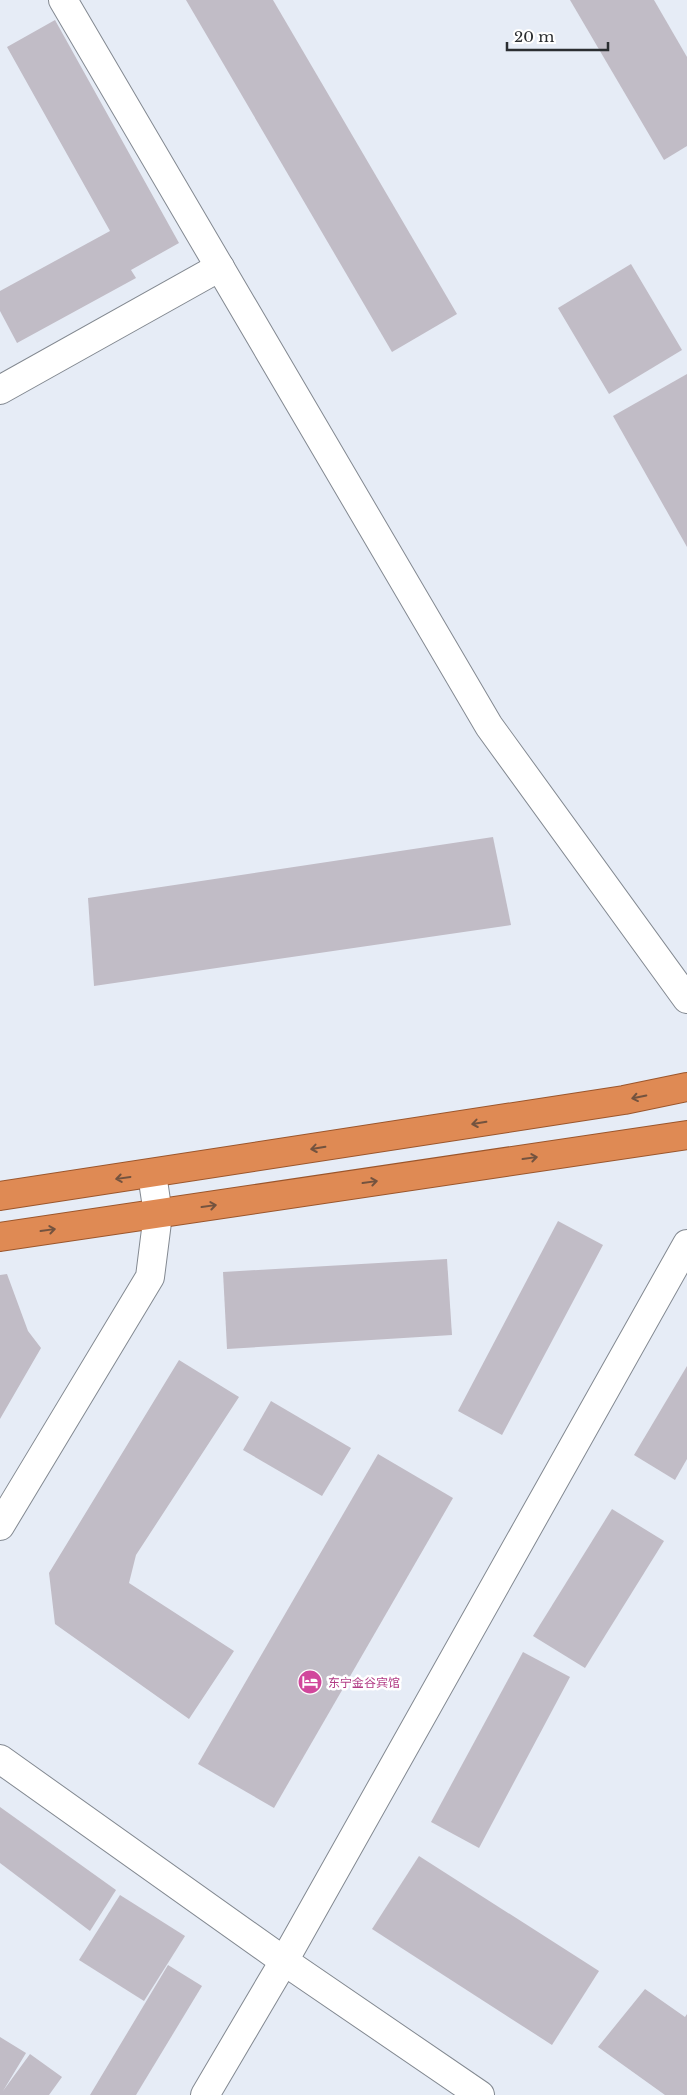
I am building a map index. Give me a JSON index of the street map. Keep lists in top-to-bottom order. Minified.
{"places":{"hotel":["东宁金谷宾馆"]},"scale_bar":"20 m"}
